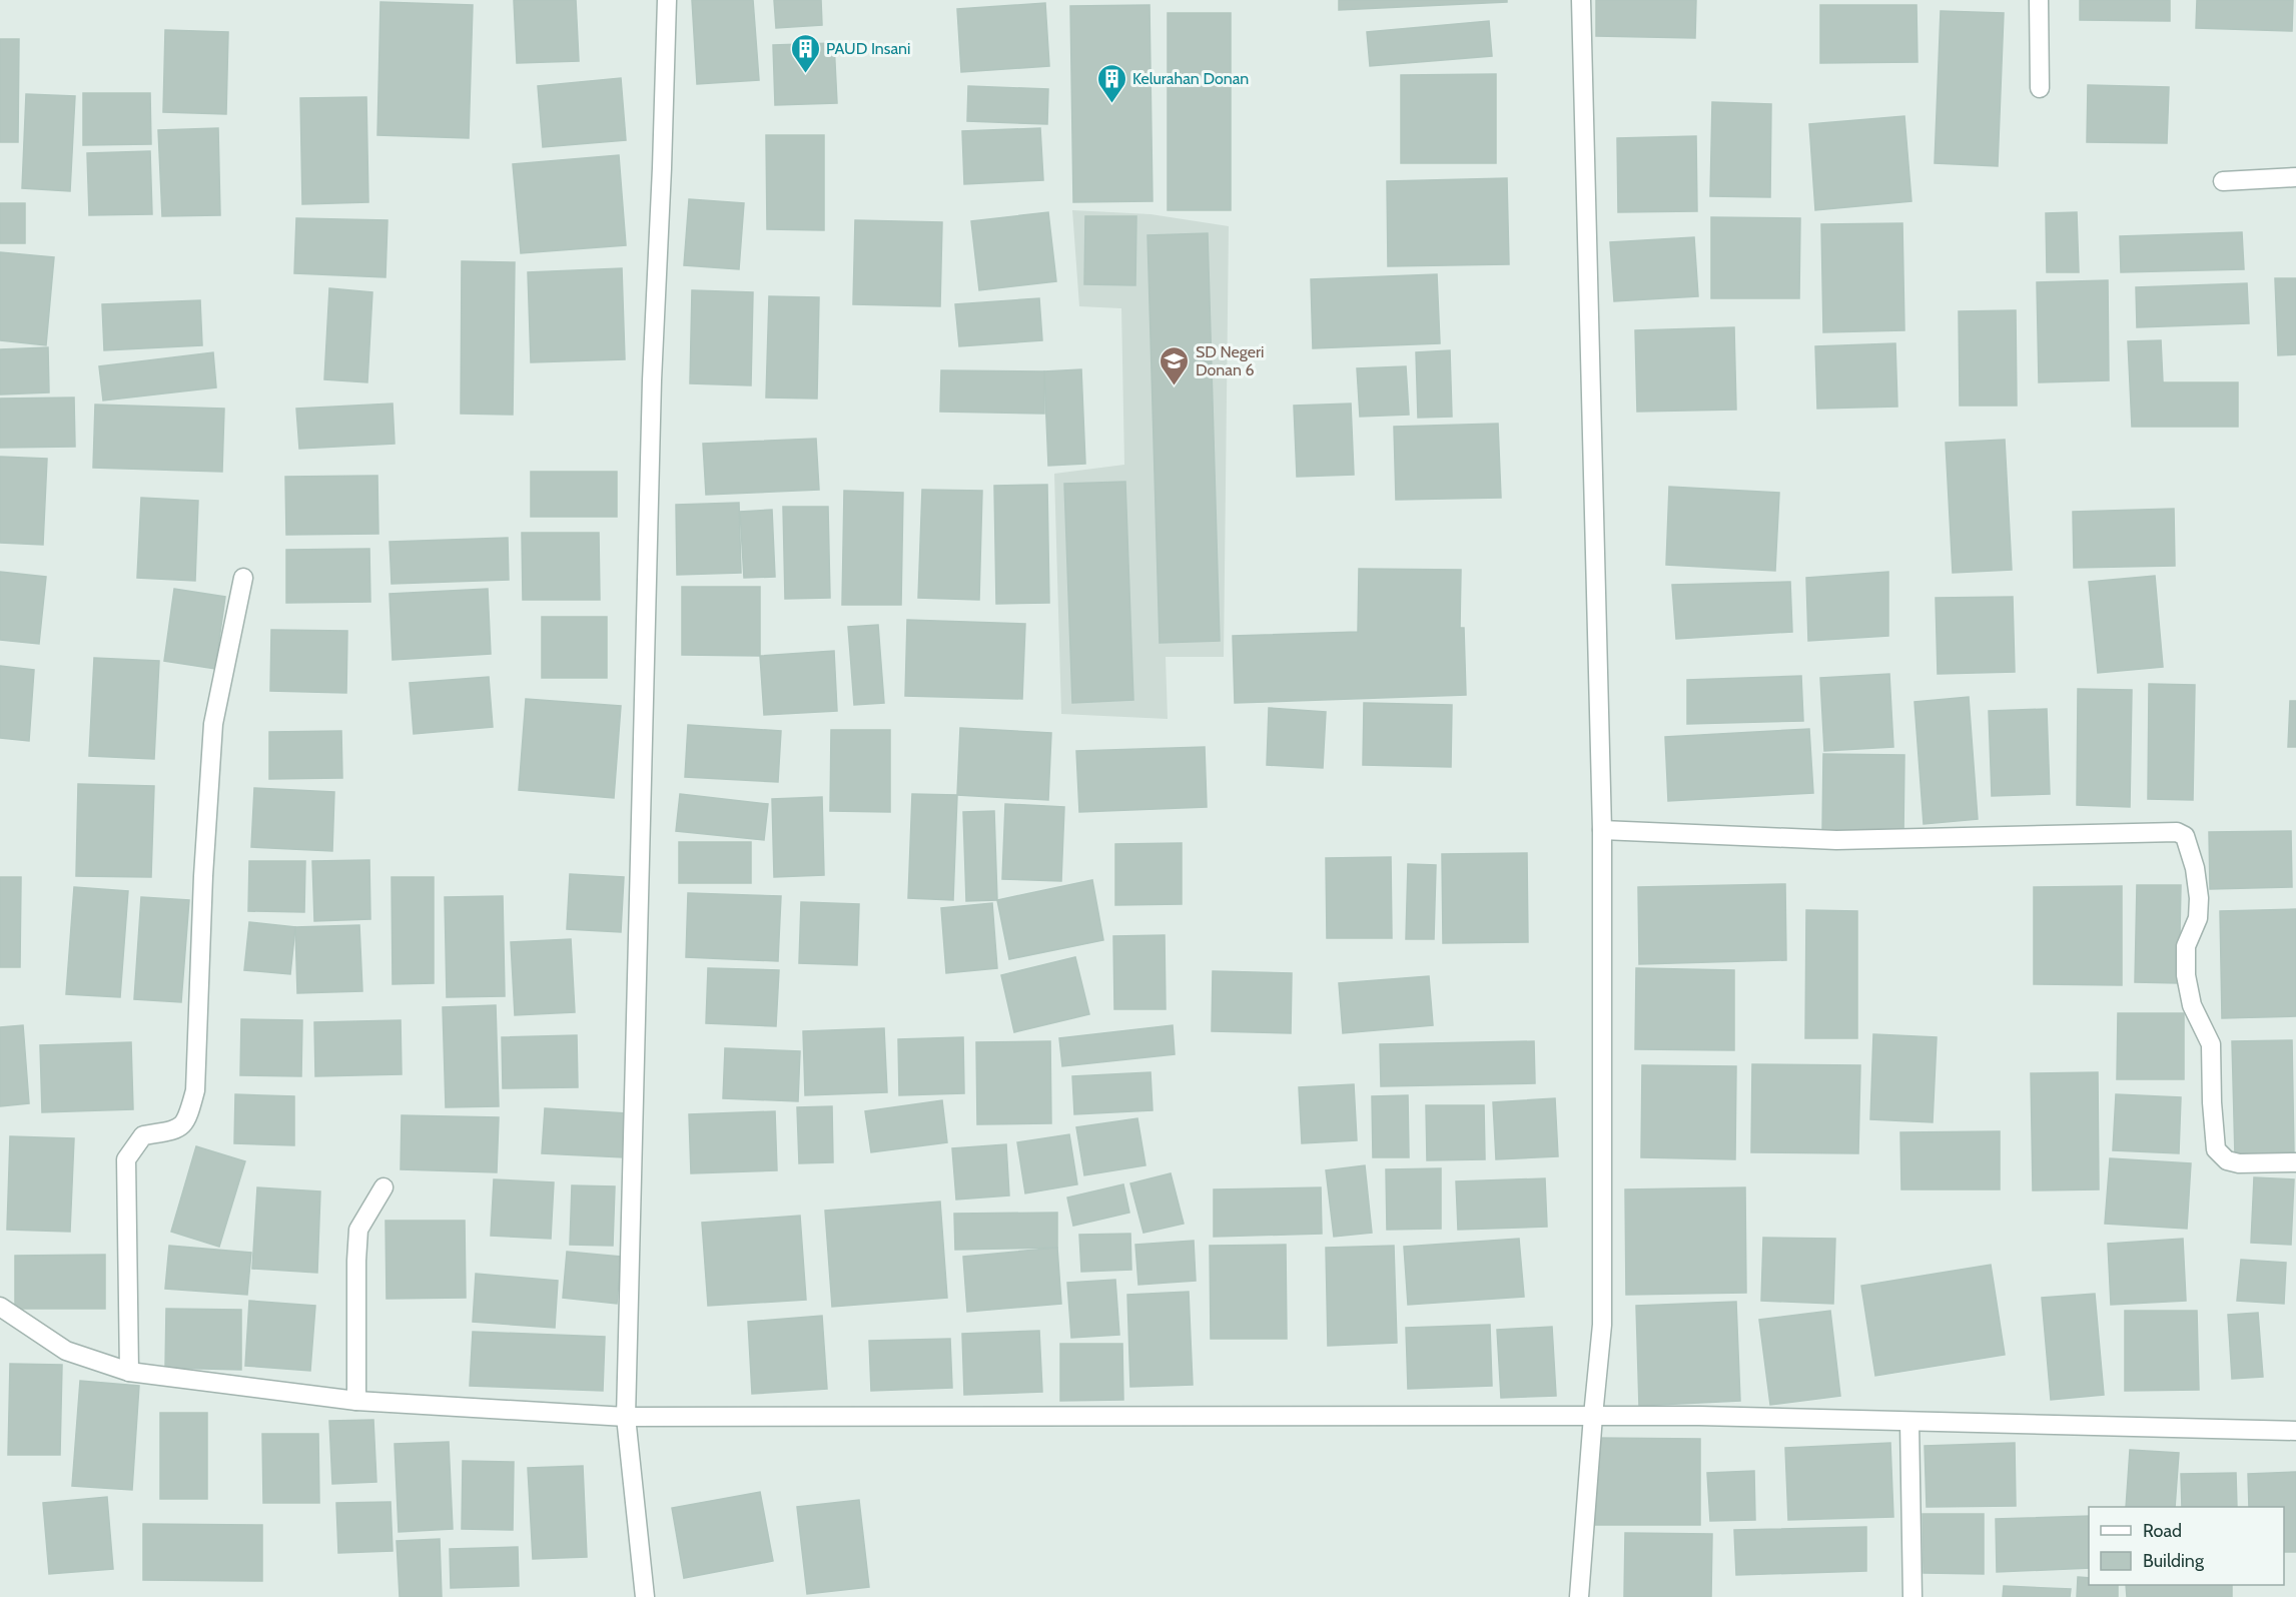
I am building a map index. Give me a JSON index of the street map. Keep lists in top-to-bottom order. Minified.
{"places":{"building":["PAUD Insani","Kelurahan Donan"],"school or university":["SD Negeri Donan 6"]},"legend":["Road","Building"]}
